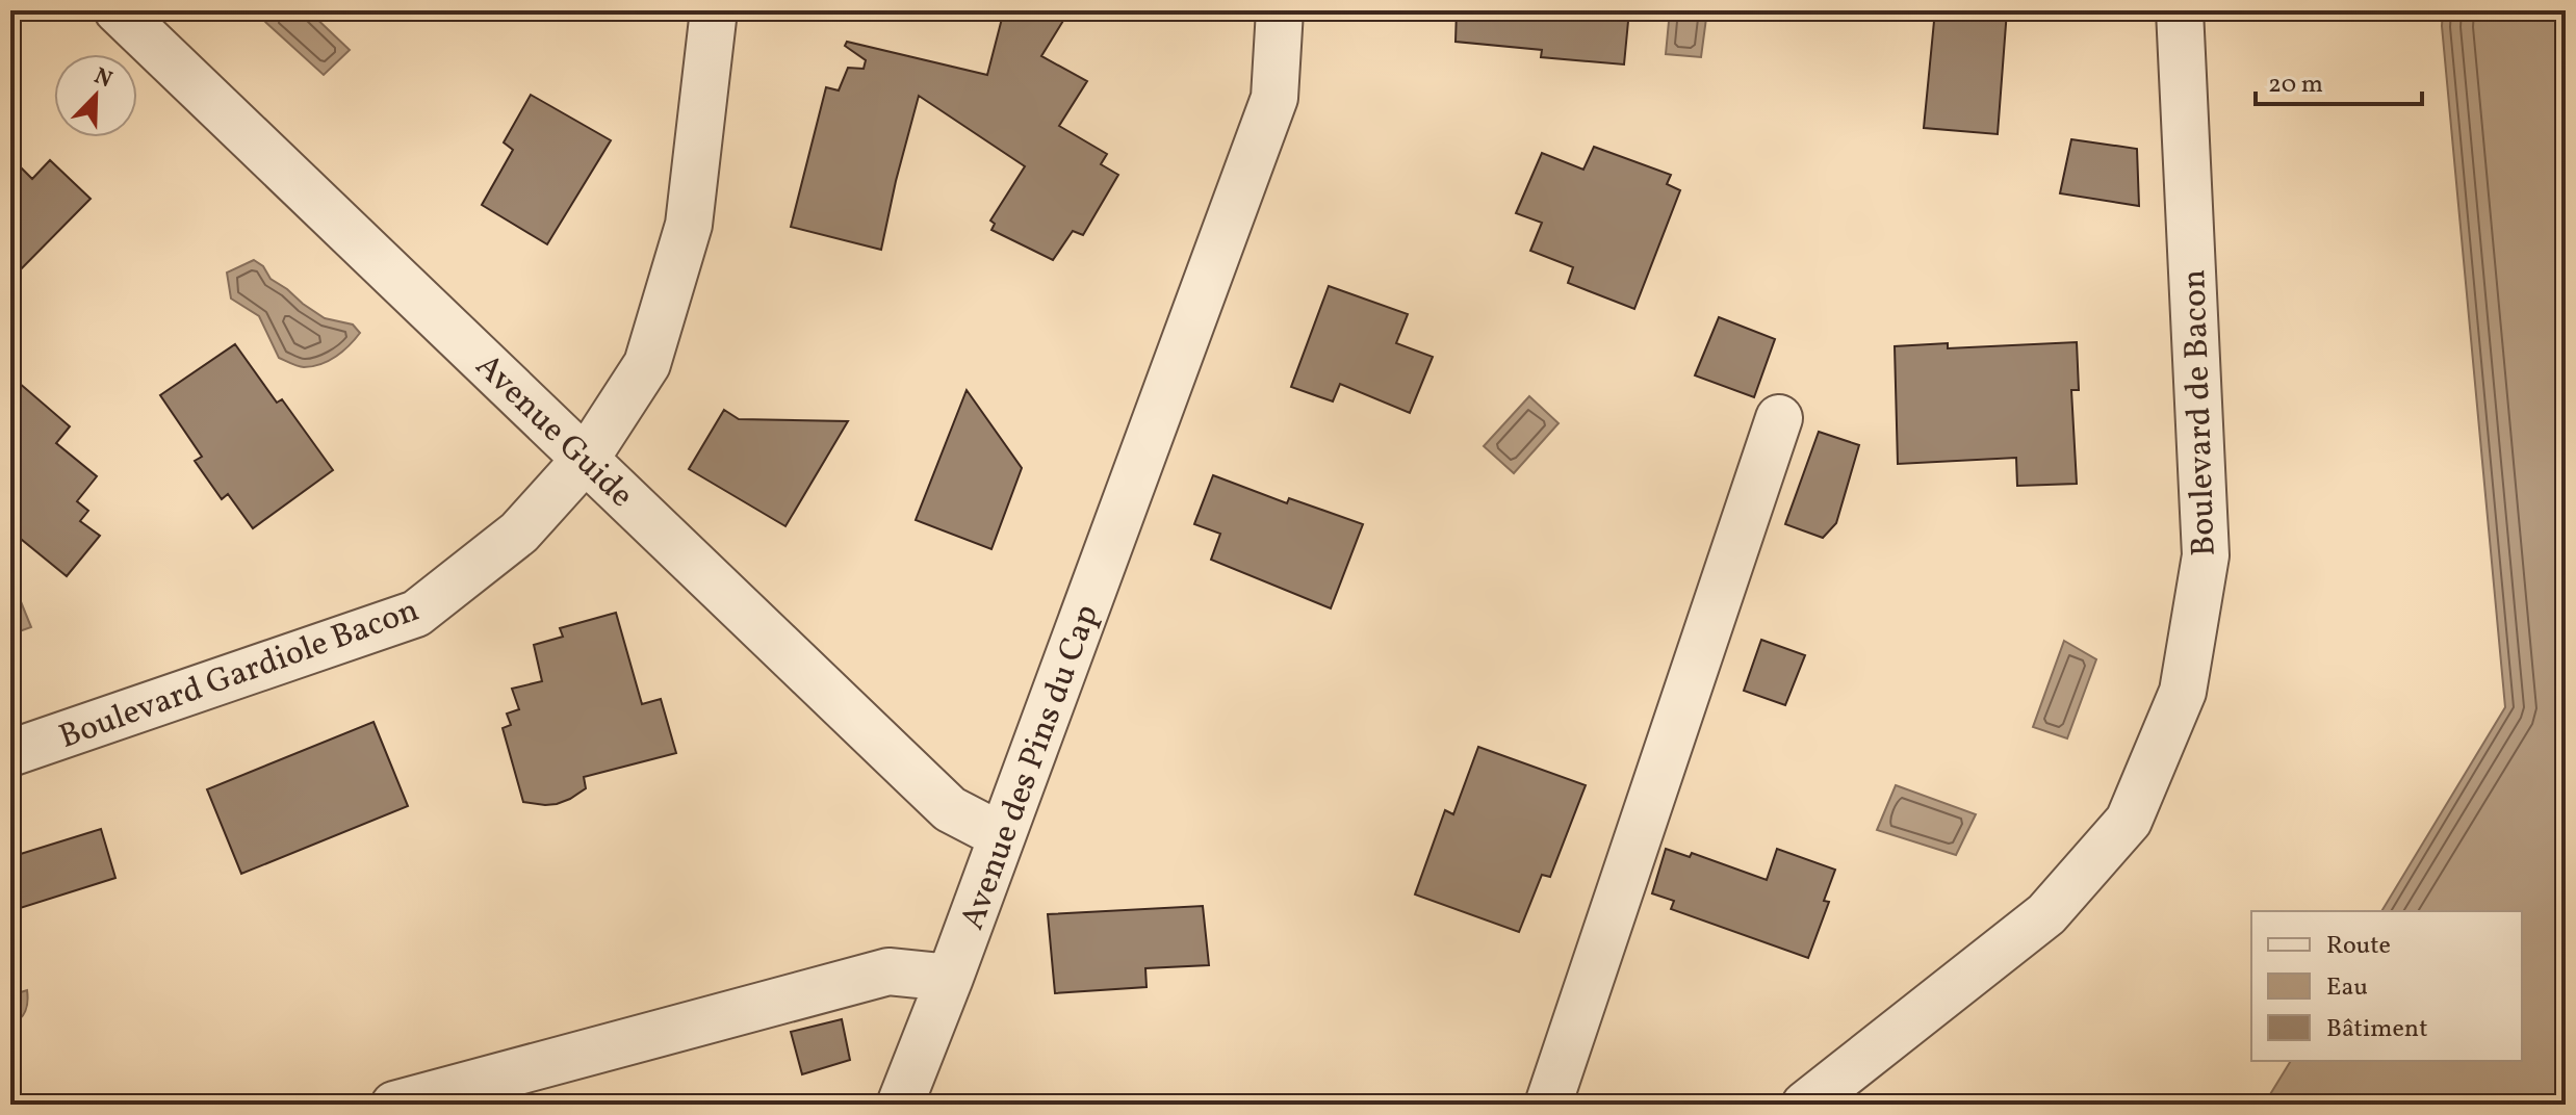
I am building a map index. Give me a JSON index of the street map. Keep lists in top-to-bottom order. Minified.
{"streets":{"street":["Boulevard de Bacon","Avenue Guide","Boulevard Gardiole Bacon","Avenue des Pins du Cap"]},"crossings":[["Avenue Guide","Boulevard Gardiole Bacon"],["Avenue Guide","Avenue des Pins du Cap"]],"legend":["Route","Eau","Bâtiment"],"scale_bar":"20 m","north":"top right"}
